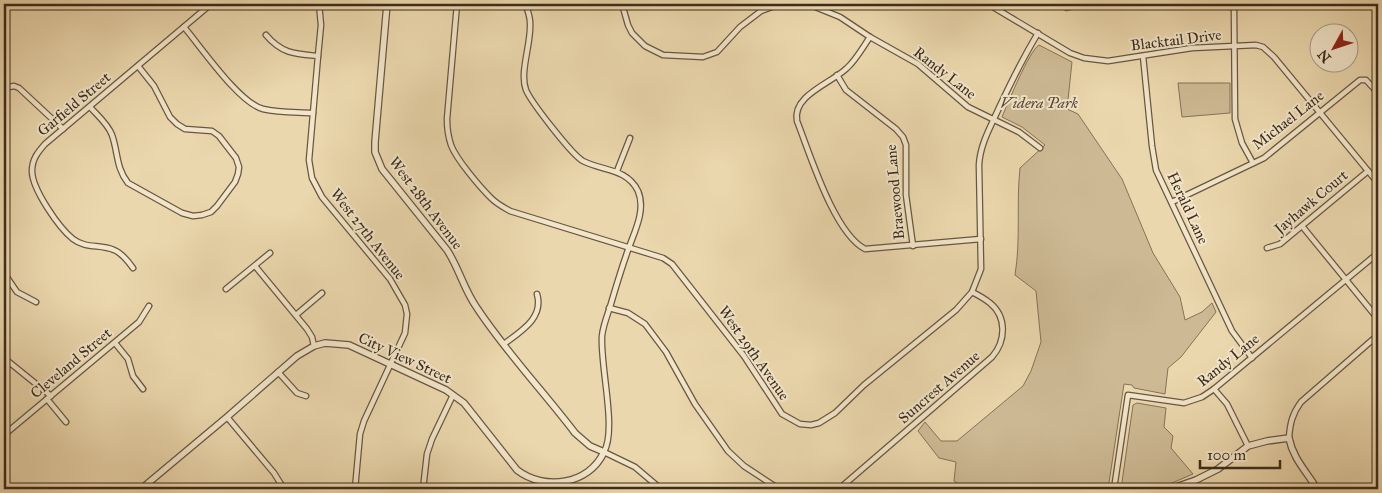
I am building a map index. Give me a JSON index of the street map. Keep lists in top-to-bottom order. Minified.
{"streets":{"street":["Blacktail Drive","Randy Lane","Garfield Street","Michael Lane","Braewood Lane","Jayhawk Court","West 28th Avenue","Herald Lane","West 27th Avenue","West 29th Avenue","City View Street","Cleveland Street","Suncrest Avenue"]},"crossings":[["Blacktail Drive","Michael Lane"],["Blacktail Drive","Jayhawk Court"],["Blacktail Drive","Herald Lane"],["Blacktail Drive","West 29th Avenue"],["Randy Lane","Herald Lane"],["Randy Lane","West 29th Avenue"],["Michael Lane","Herald Lane"],["West 28th Avenue","City View Street"],["West 27th Avenue","City View Street"],["West 29th Avenue","City View Street"],["West 29th Avenue","Suncrest Avenue"]],"parks":["Videra Park"],"scale_bar":"100 m","north":"bottom left"}
